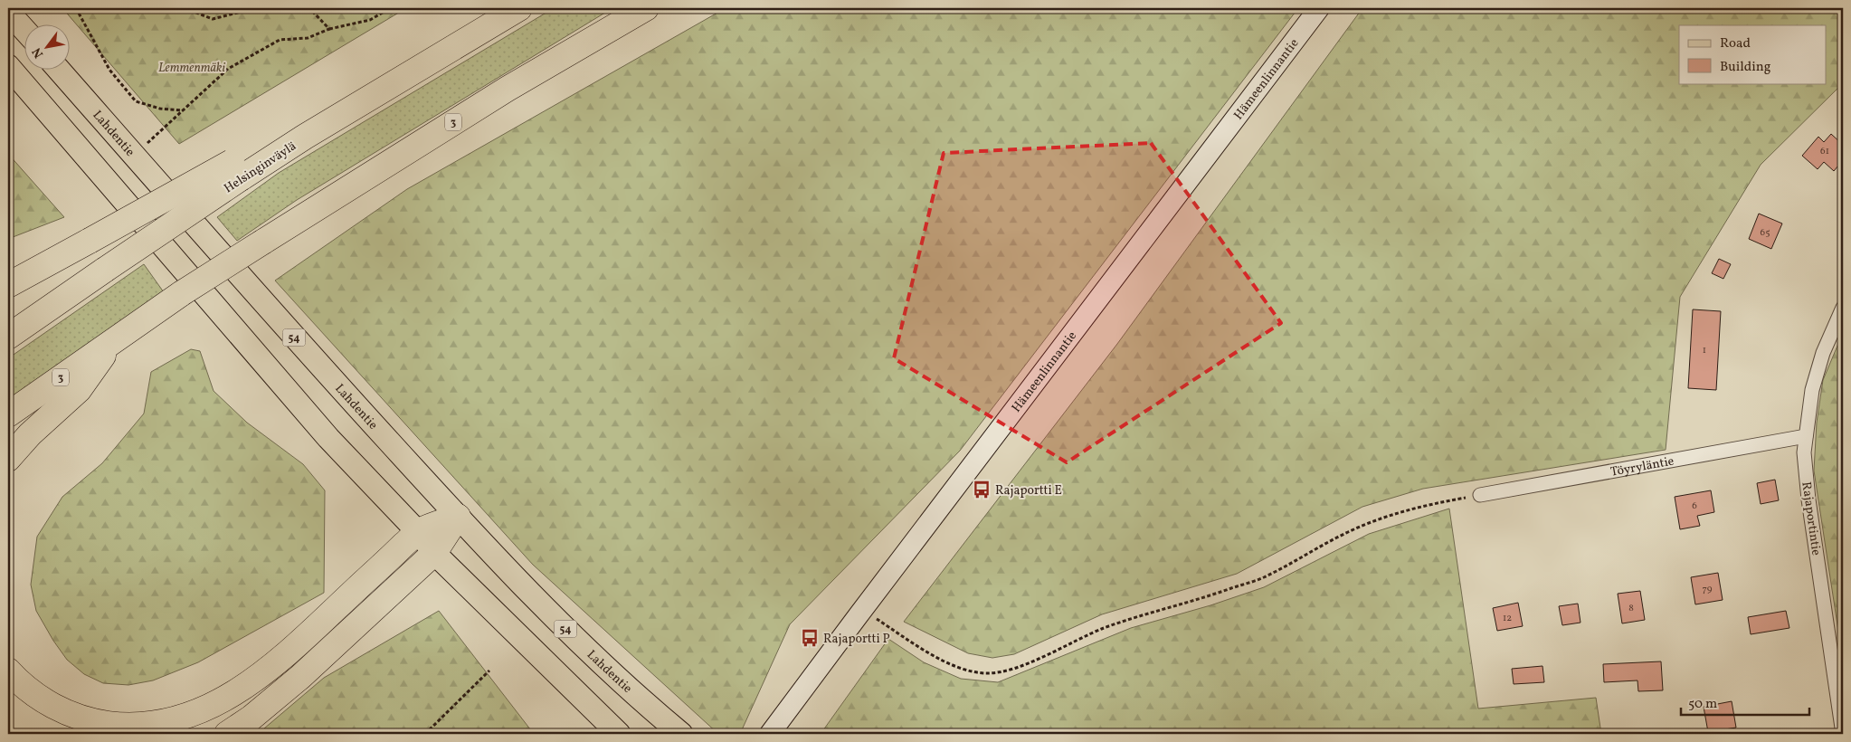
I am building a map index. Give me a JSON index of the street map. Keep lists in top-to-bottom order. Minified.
{"streets":{"highway":["3","Helsinginväylä"],"main road":["Hämeenlinnantie","Lahdentie","54"],"street":["Töyryläntie","Rajaportintie"]},"crossings":[["Töyryläntie","Rajaportintie"]],"parks":["Lemmenmäki"],"places":{"bus stop":["Rajaportti E","Rajaportti P"]},"house_numbers":["61","65","1","6","79","8","12"],"legend":["Road","Building"],"scale_bar":"50 m","north":"bottom left"}
